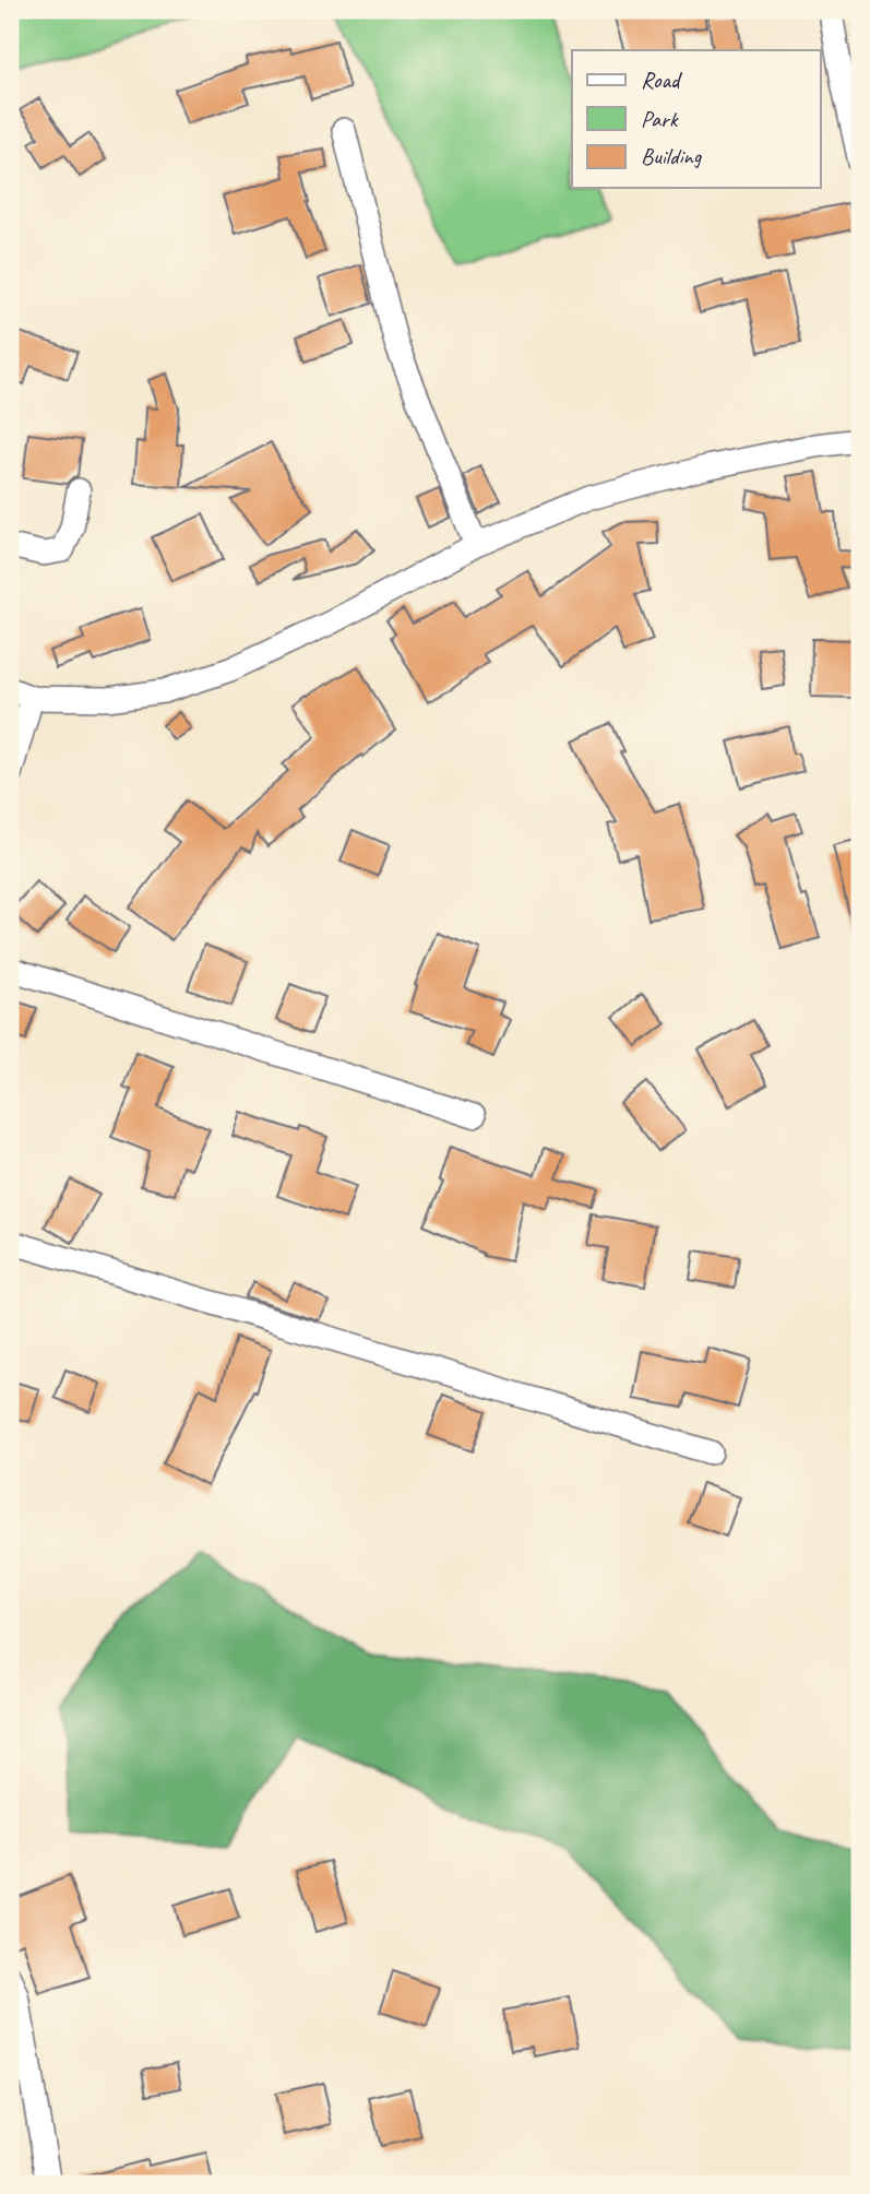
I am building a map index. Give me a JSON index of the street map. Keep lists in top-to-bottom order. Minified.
{"legend":["Road","Park","Building"]}
